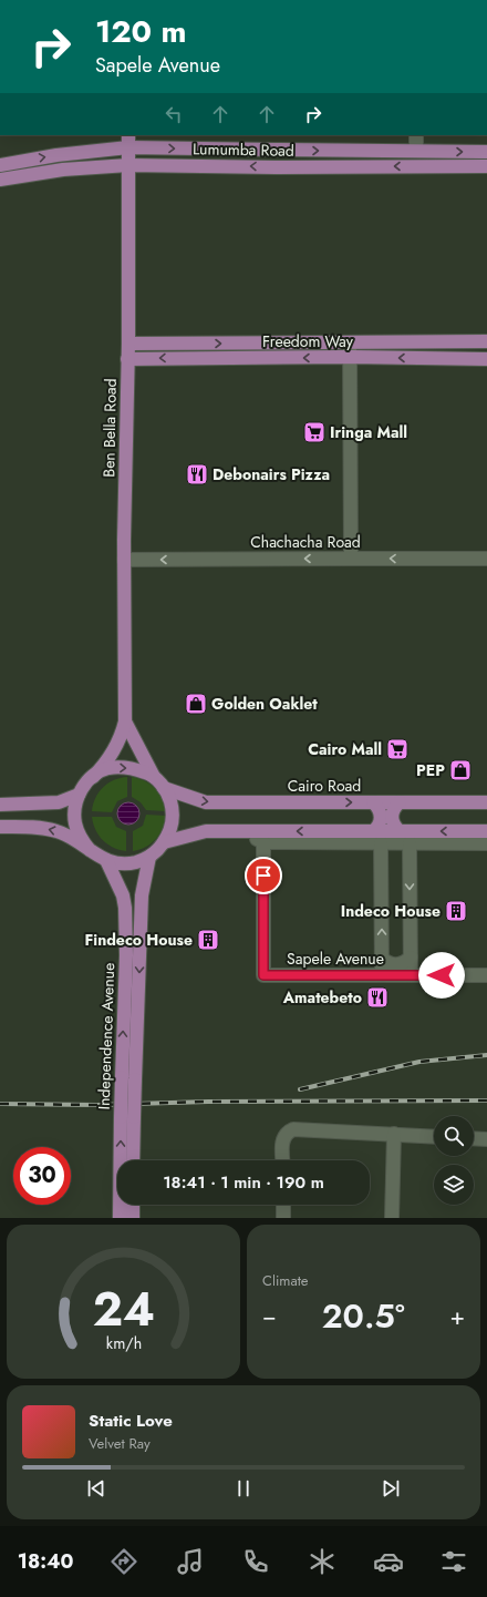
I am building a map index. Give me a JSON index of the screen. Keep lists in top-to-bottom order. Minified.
{"streets":{"main road":["Lumumba Road","Freedom Way","Ben Bella Road","Cairo Road","Independence Avenue"],"street":["Chachacha Road","Sapele Avenue"]},"crossings":[["Lumumba Road","Ben Bella Road"],["Freedom Way","Ben Bella Road"],["Ben Bella Road","Chachacha Road"],["Ben Bella Road","Cairo Road"],["Ben Bella Road","Independence Avenue"],["Cairo Road","Independence Avenue"]],"one_way":["Chachacha Road"],"places":{"supermarket":["Iringa Mall","Cairo Mall"],"restaurant":["Debonairs Pizza","Amatebeto"],"shop":["Golden Oaklet","PEP"],"building":["Indeco House","Findeco House"]},"page":{"turn":["120 m","Sapele Avenue"],"limit":"30","trip":"18:41 · 1 min · 190 m","tile":"Climate","heat":["−","20.5°","+"],"song":["Static Love","Velvet Ray"],"tabs":"18:40","gauge":["24","km/h"]}}
